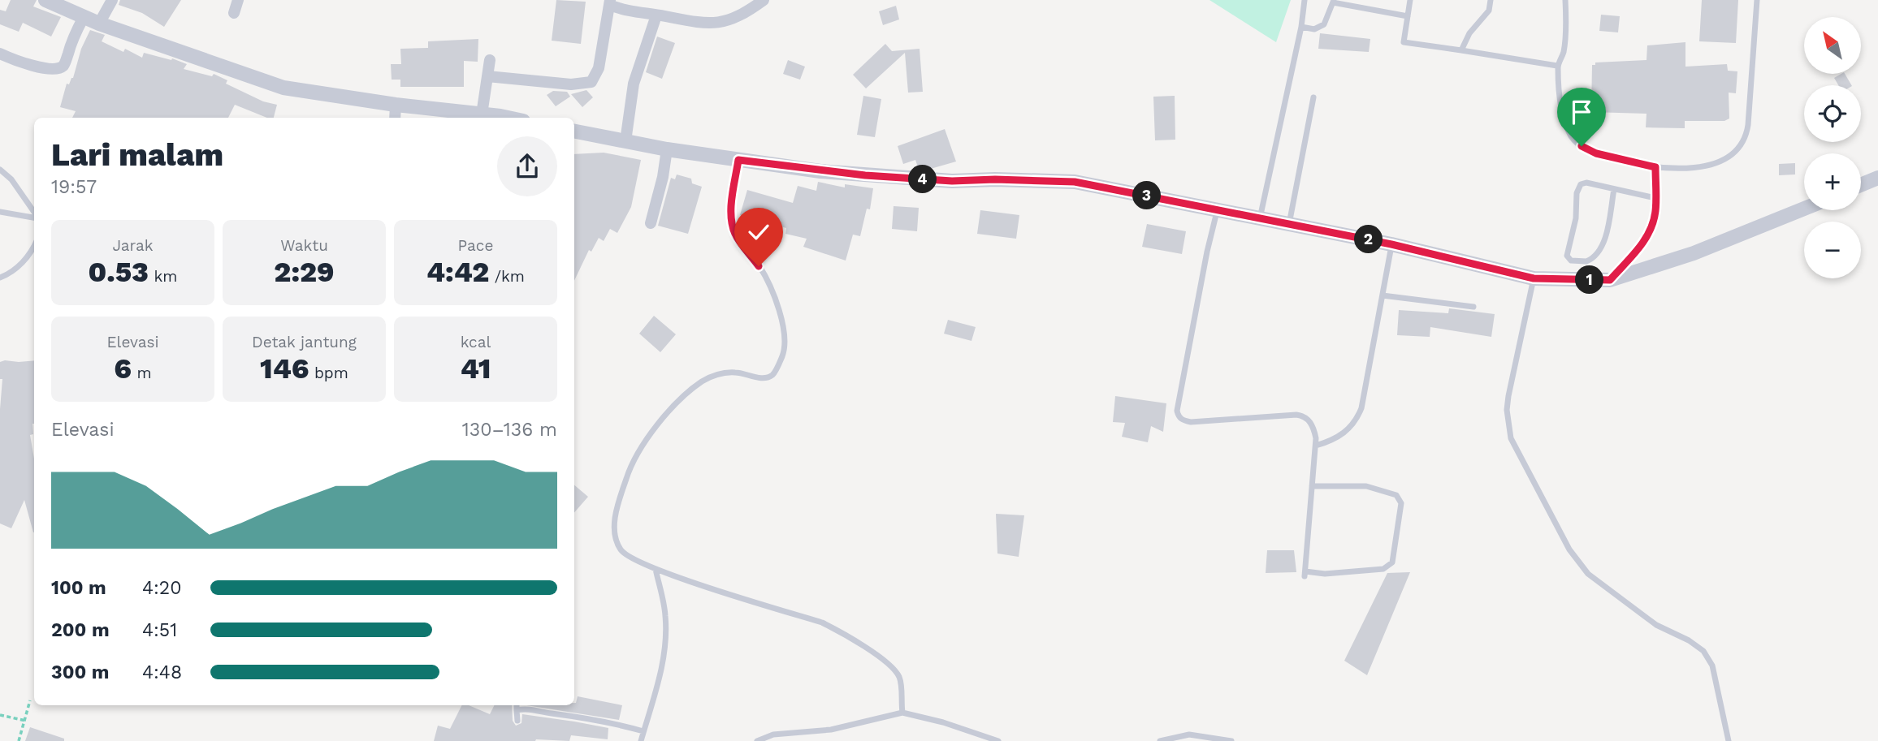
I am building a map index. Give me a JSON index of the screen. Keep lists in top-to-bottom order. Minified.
{"north":"top left","page":{"map_buttons":["+","−"],"heading":["Lari malam","19:57"],"pins":["4","3","2","1"],"stats":[["Jarak","0.53 km"],["Waktu","2:29"],["Pace","4:42 /km"],["Elevasi","6 m"],["Detak jantung","146 bpm"],["kcal","41"]],"chart":["Elevasi","130–136 m"],"list":[{"name":"100 m","note":"4:20"},{"name":"200 m","note":"4:51"},{"name":"300 m","note":"4:48"}]}}
